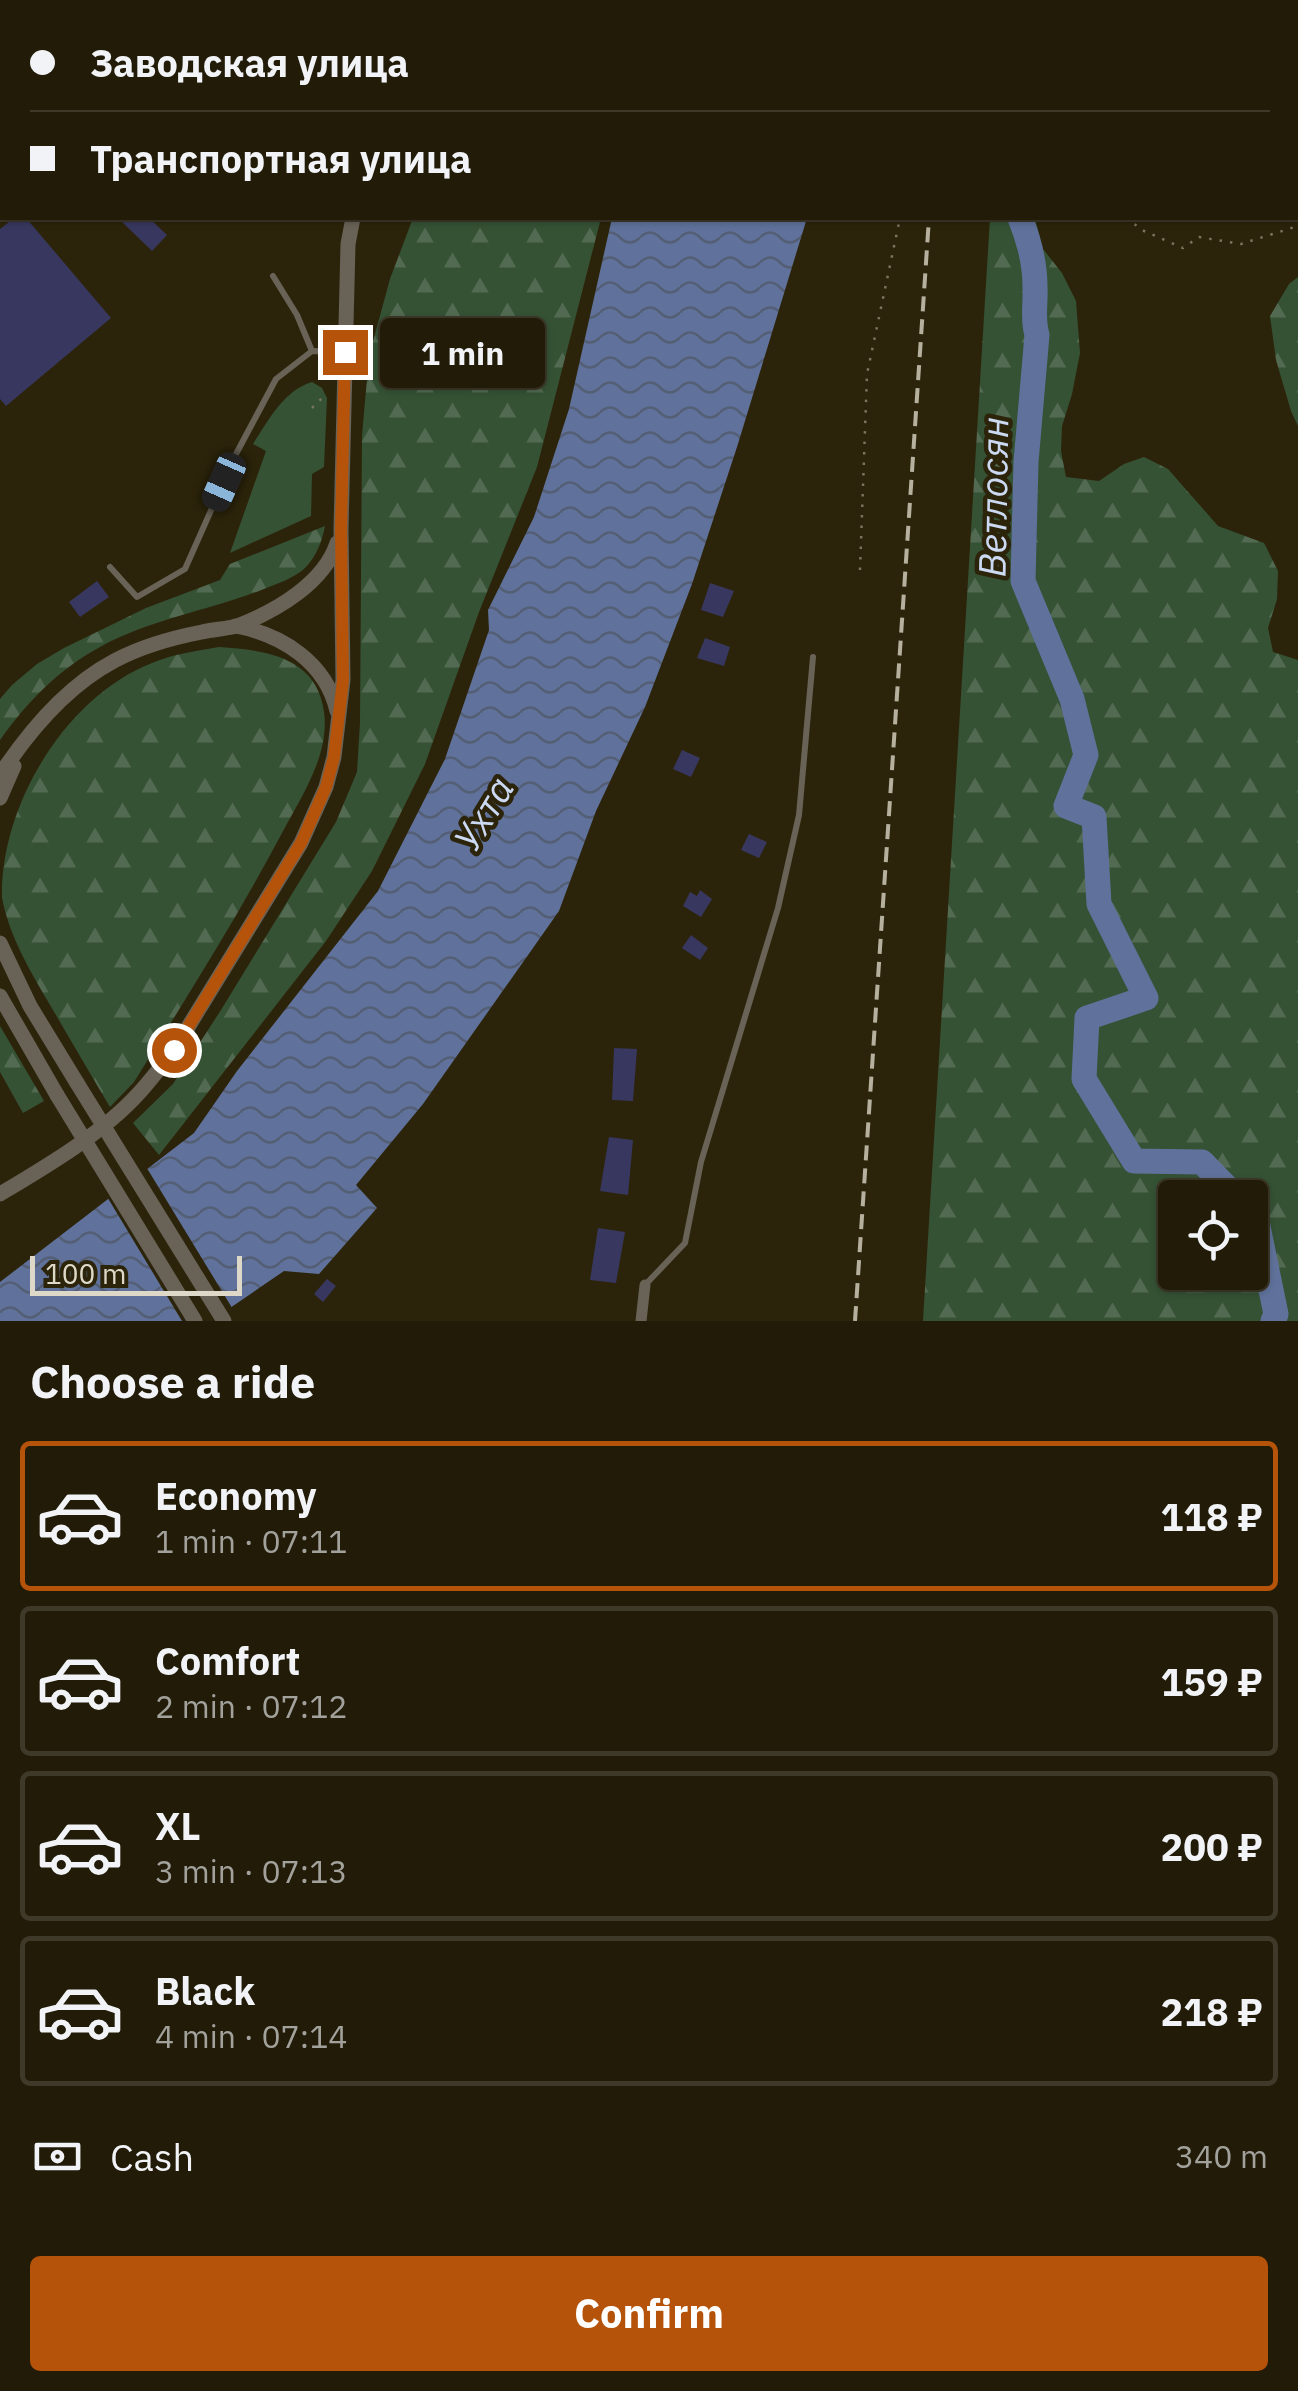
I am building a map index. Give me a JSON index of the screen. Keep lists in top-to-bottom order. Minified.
{"water":["Ветлосян","Ухта"],"scale_bar":"100 m","page":{"banner":["Заводская улица","Транспортная улица"],"bubble":"1 min","scale":"100 m","heading":"Choose a ride","list":[{"name":"Economy","note":"1 min · 07:11","value":"118 ₽"},{"name":"Comfort","note":"2 min · 07:12","value":"159 ₽"},{"name":"XL","note":"3 min · 07:13","value":"200 ₽"},{"name":"Black","note":"4 min · 07:14","value":"218 ₽"}],"pay":["Cash","340 m"],"buttons":"Confirm"}}
